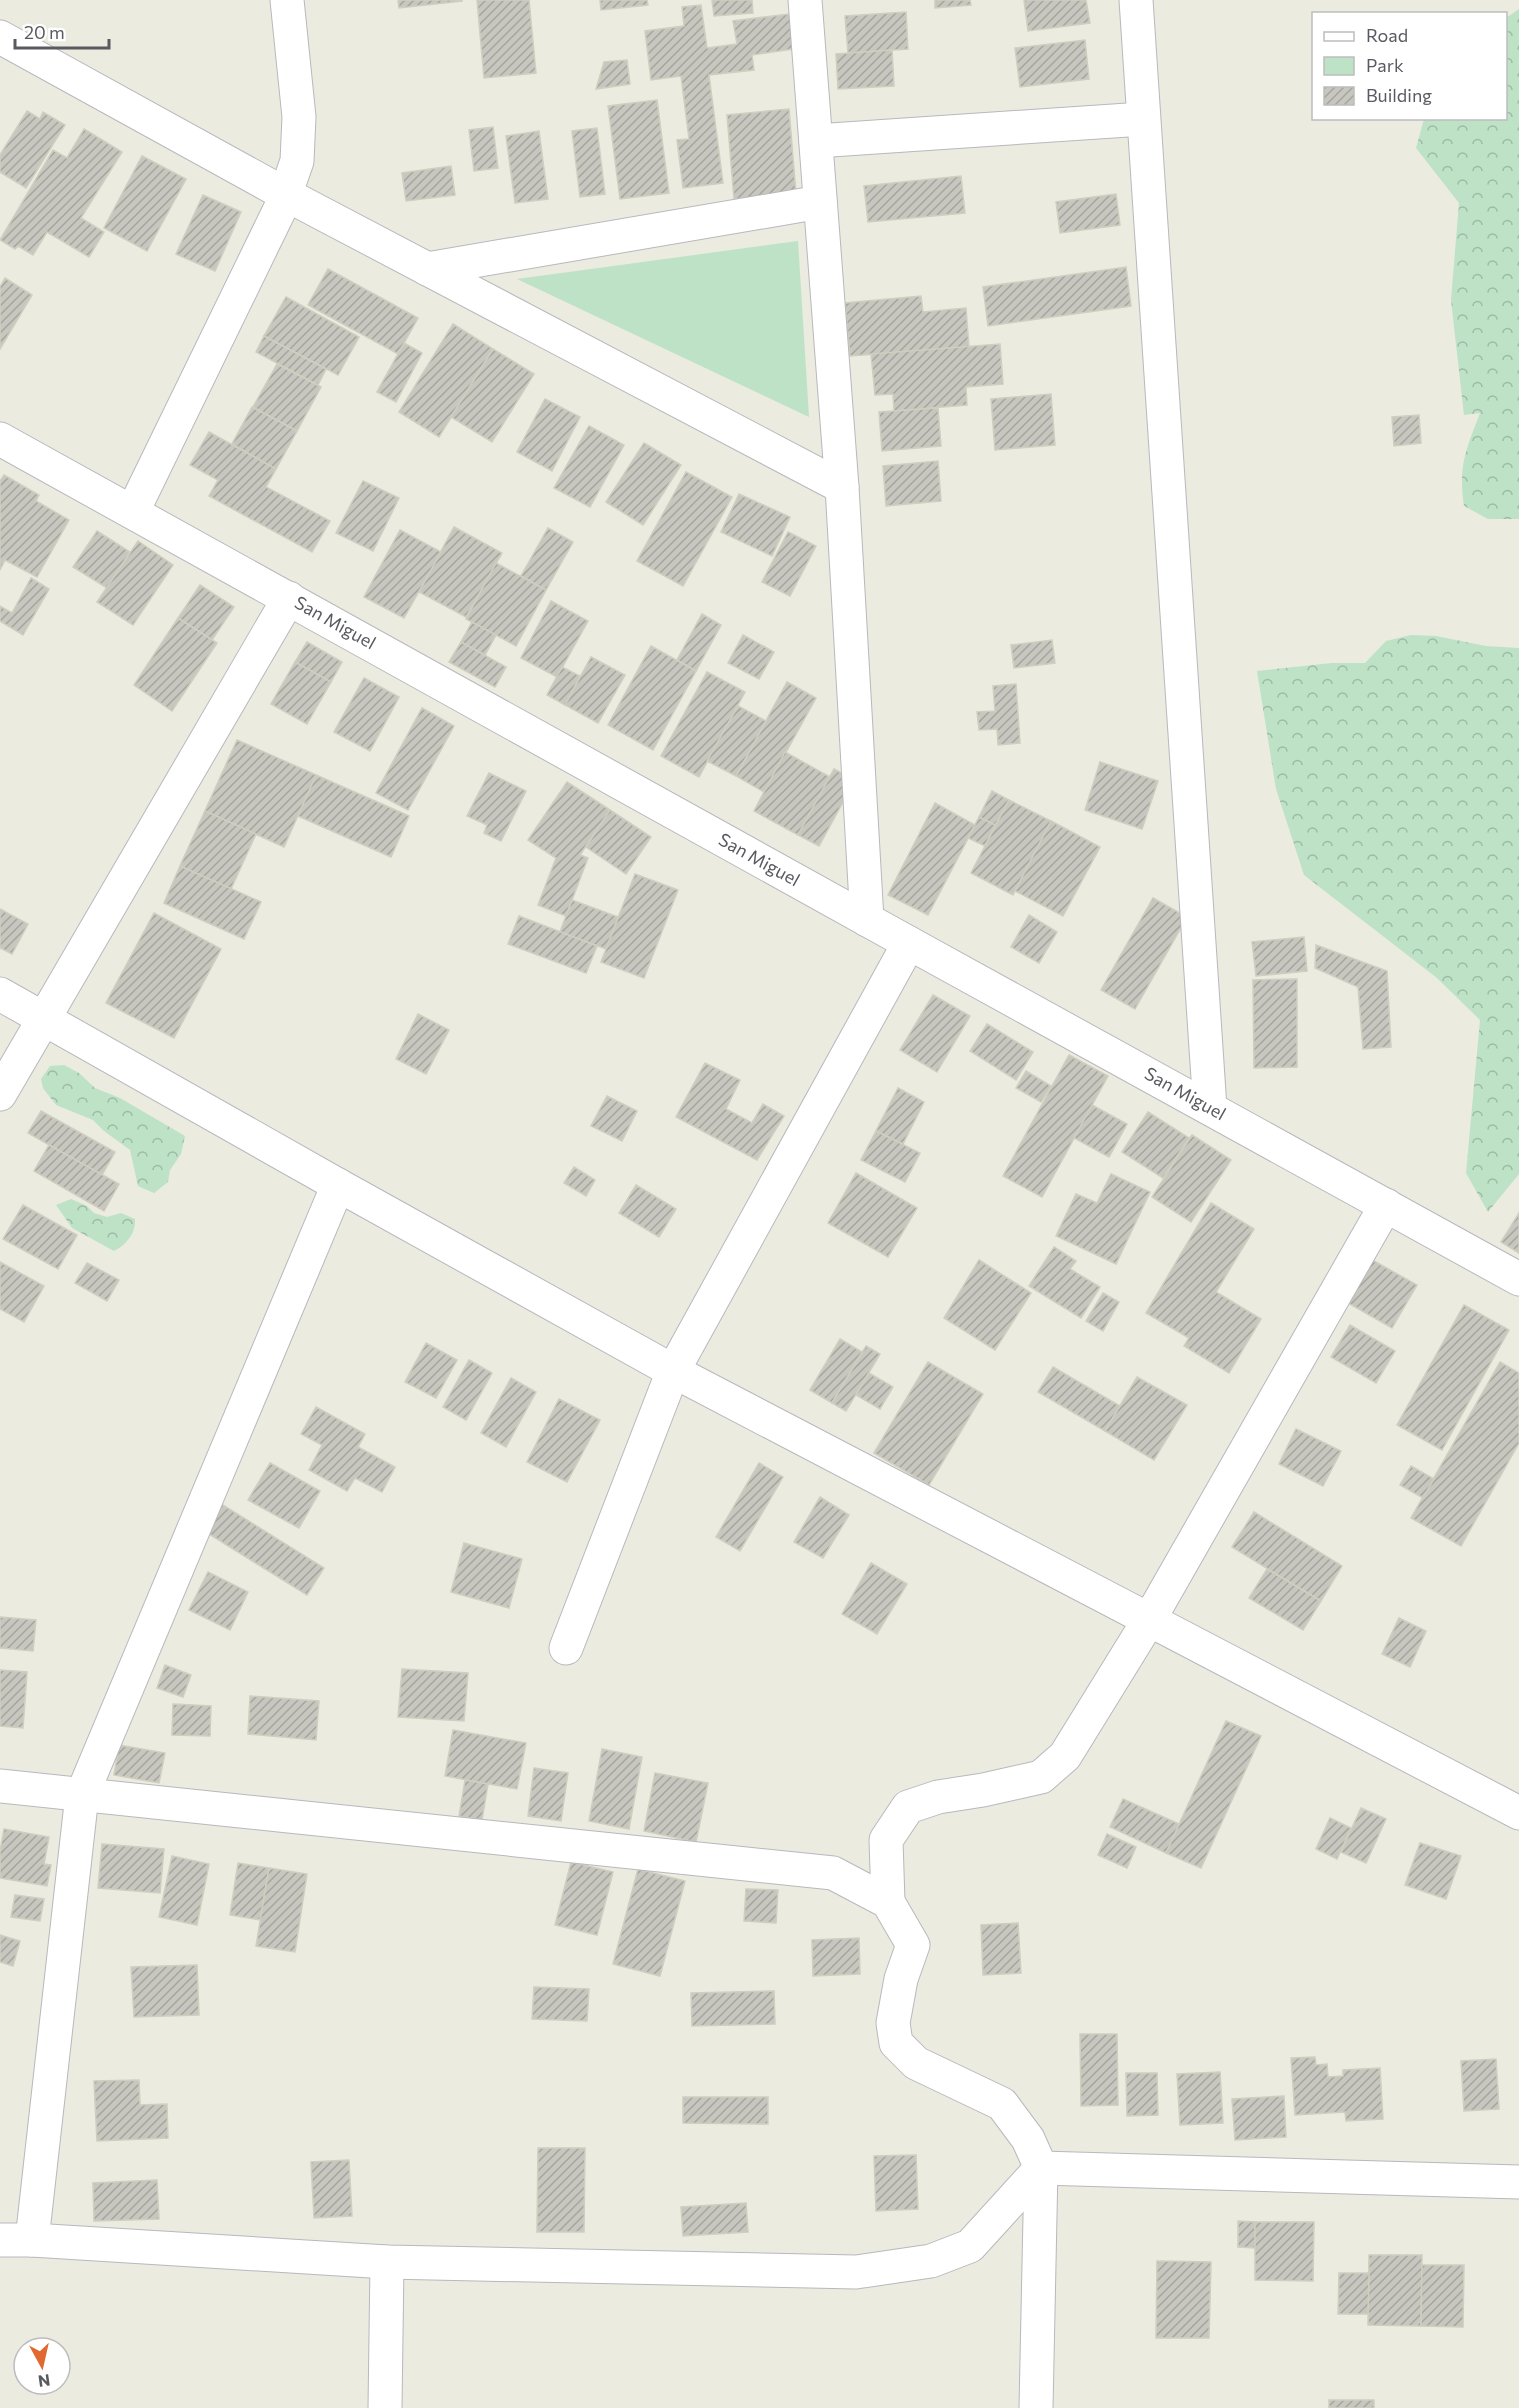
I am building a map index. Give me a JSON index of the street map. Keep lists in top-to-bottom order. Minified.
{"streets":{"street":["San Miguel"]},"legend":["Road","Park","Building"],"scale_bar":"20 m","north":"bottom"}
